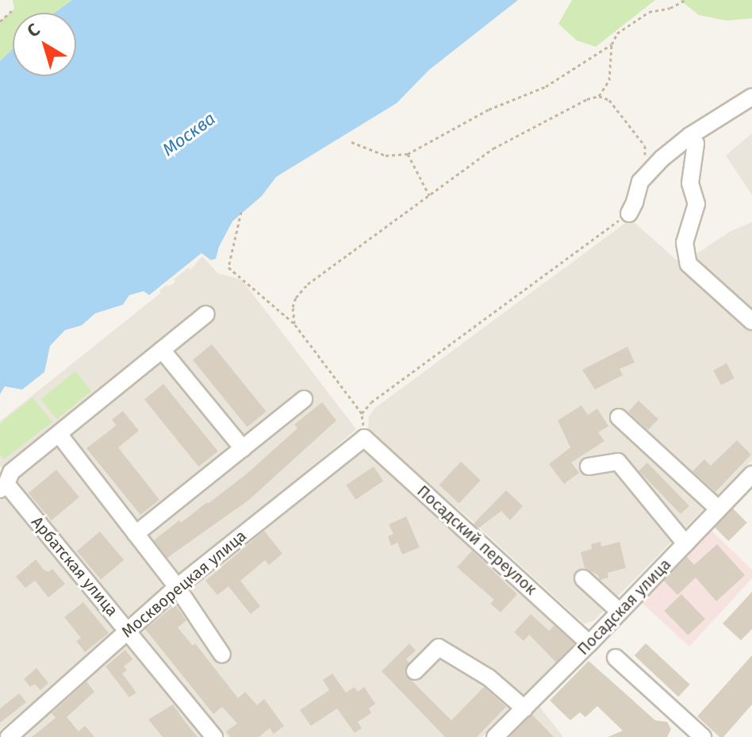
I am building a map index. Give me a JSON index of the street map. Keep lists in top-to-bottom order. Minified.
{"streets":{"street":["Посадский переулок","Арбатская улица","Москворецкая улица","Посадская улица"]},"crossings":[["Посадский переулок","Москворецкая улица"],["Посадский переулок","Посадская улица"],["Арбатская улица","Москворецкая улица"]],"water":["Москва"],"north":"top left"}
